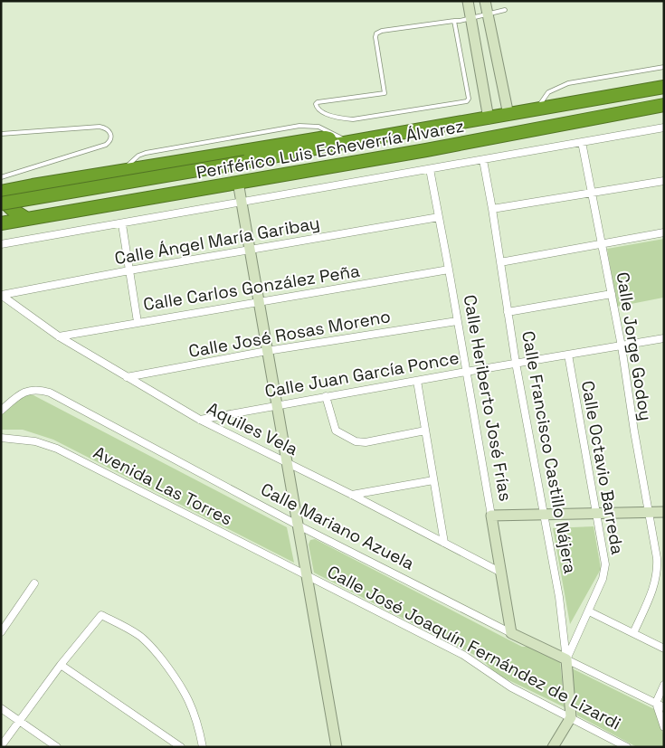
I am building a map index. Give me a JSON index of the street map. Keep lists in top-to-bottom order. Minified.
{"streets":{"highway":["Periférico Luis Echeverría Álvarez"],"street":["Calle Ángel María Garibay","Calle Carlos González Peña","Calle José Rosas Moreno","Calle Jorge Godoy","Calle Juan García Ponce","Calle Heriberto José Frías","Aquiles Vela","Calle Francisco Castillo Nájera","Calle Octavio Barreda","Avenida Las Torres","Calle Mariano Azuela","Calle José Joaquín Fernández de Lizardi"]},"crossings":[["Calle Ángel María Garibay","Calle Heriberto José Frías"],["Calle Ángel María Garibay","Aquiles Vela"],["Calle Carlos González Peña","Calle Heriberto José Frías"],["Calle Carlos González Peña","Aquiles Vela"],["Calle José Rosas Moreno","Calle Heriberto José Frías"],["Calle José Rosas Moreno","Aquiles Vela"],["Calle Jorge Godoy","Calle Juan García Ponce"],["Calle Juan García Ponce","Calle Heriberto José Frías"],["Calle Juan García Ponce","Aquiles Vela"],["Calle Juan García Ponce","Calle Francisco Castillo Nájera"],["Calle Juan García Ponce","Calle Octavio Barreda"],["Calle Heriberto José Frías","Aquiles Vela"],["Calle Heriberto José Frías","Calle Mariano Azuela"],["Calle Francisco Castillo Nájera","Calle Octavio Barreda"],["Calle Francisco Castillo Nájera","Calle Mariano Azuela"],["Calle Francisco Castillo Nájera","Calle José Joaquín Fernández de Lizardi"],["Calle Octavio Barreda","Calle Mariano Azuela"],["Avenida Las Torres","Calle José Joaquín Fernández de Lizardi"]]}
